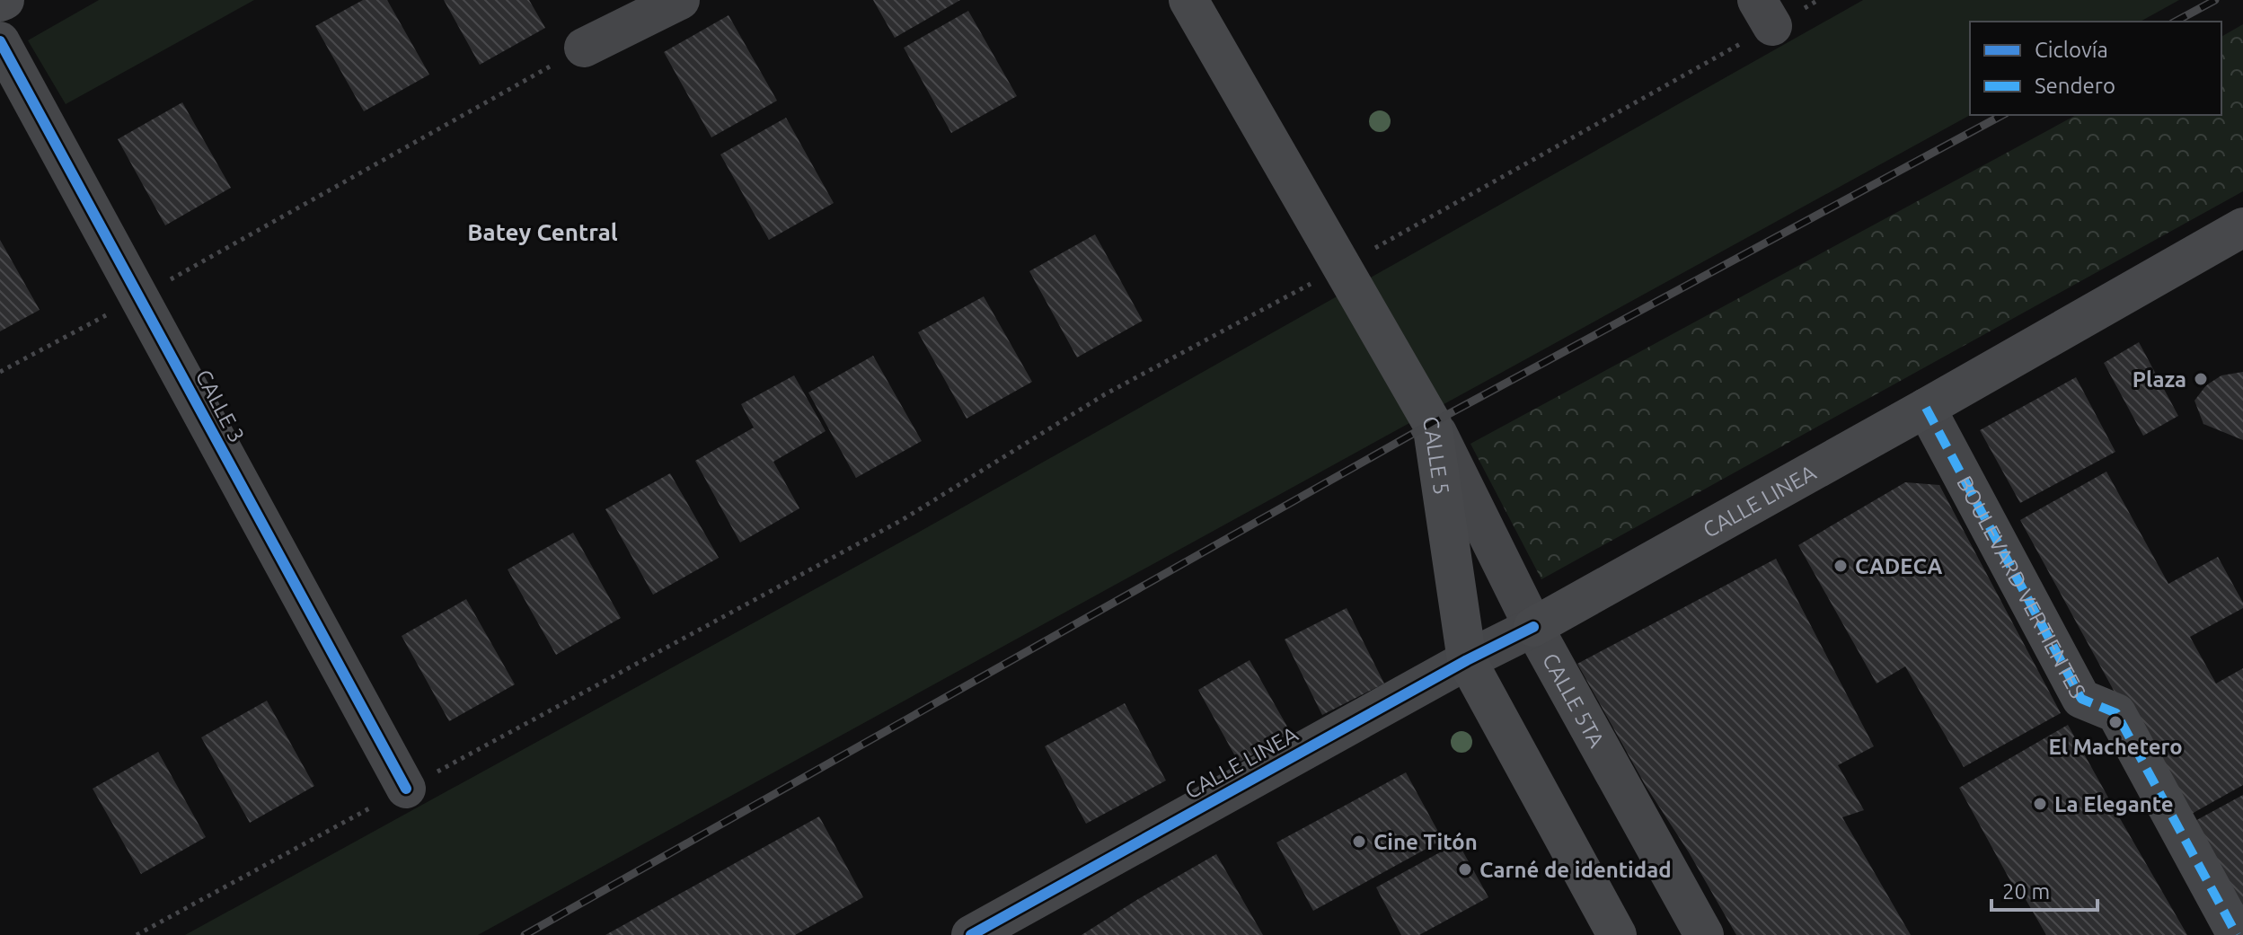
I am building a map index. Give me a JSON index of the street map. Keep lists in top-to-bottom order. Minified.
{"streets":{"main road":["CALLE 5","CALLE LINEA"],"street":["CALLE 3","BOULEVARD VERTIENTES","CALLE 5TA"]},"crossings":[["CALLE 5","CALLE LINEA"],["CALLE 5","CALLE 5TA"],["CALLE LINEA","BOULEVARD VERTIENTES"],["CALLE LINEA","CALLE 5TA"]],"districts":["Batey Central"],"places":["Plaza","CADECA","El Machetero","La Elegante","Cine Titón","Carné de identidad"],"legend":["Ciclovía","Sendero"],"scale_bar":"20 m"}
